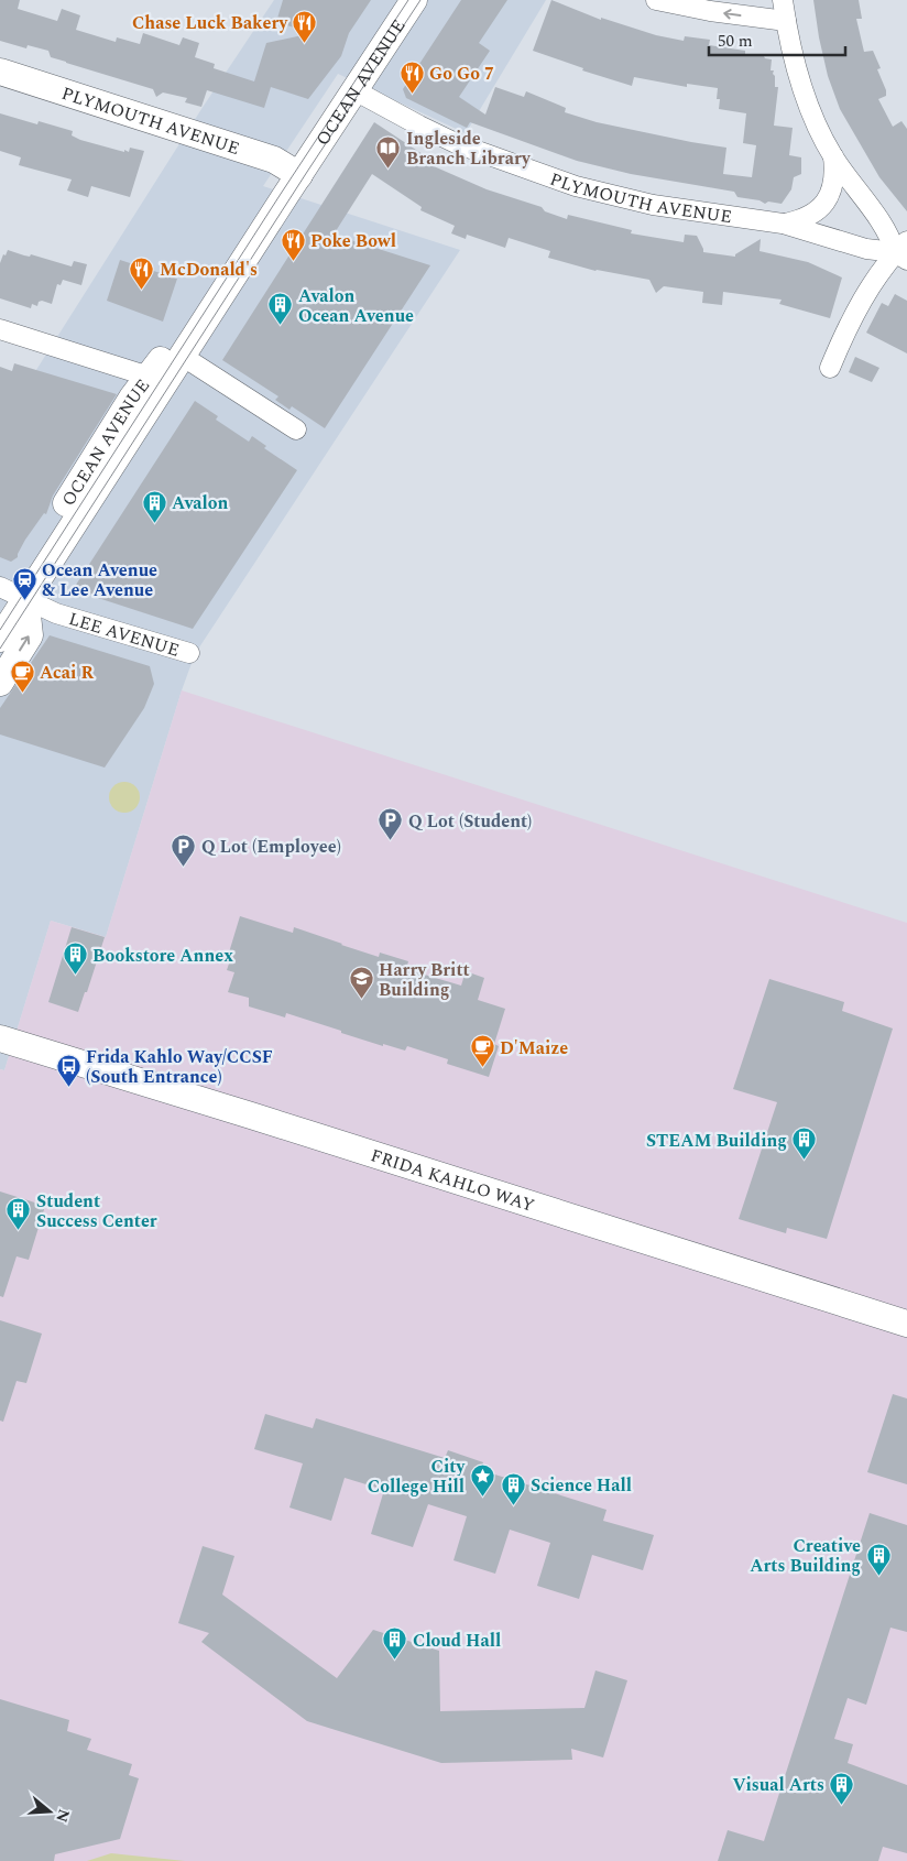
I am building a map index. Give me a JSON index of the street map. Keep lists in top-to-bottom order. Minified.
{"streets":{"street":["OCEAN AVENUE","PLYMOUTH AVENUE","LEE AVENUE","FRIDA KAHLO WAY"]},"crossings":[["OCEAN AVENUE","PLYMOUTH AVENUE"],["OCEAN AVENUE","LEE AVENUE"]],"places":{"restaurant":["Chase Luck Bakery","Go Go 7","Poke Bowl","McDonald's"],"library":["Ingleside Branch Library"],"building":["Avalon Ocean Avenue","Avalon","Bookstore Annex","STEAM Building","Student Success Center","Science Hall","Creative Arts Building","Cloud Hall","Visual Arts"],"station":["Ocean Avenue & Lee Avenue"],"cafe":["Acai R","D'Maize"],"parking":["Q Lot (Student)","Q Lot (Employee)"],"school or university":["Harry Britt Building"],"bus stop":["Frida Kahlo Way/CCSF (South Entrance)"],"place":["City College Hill"]},"scale_bar":"50 m","north":"right"}
